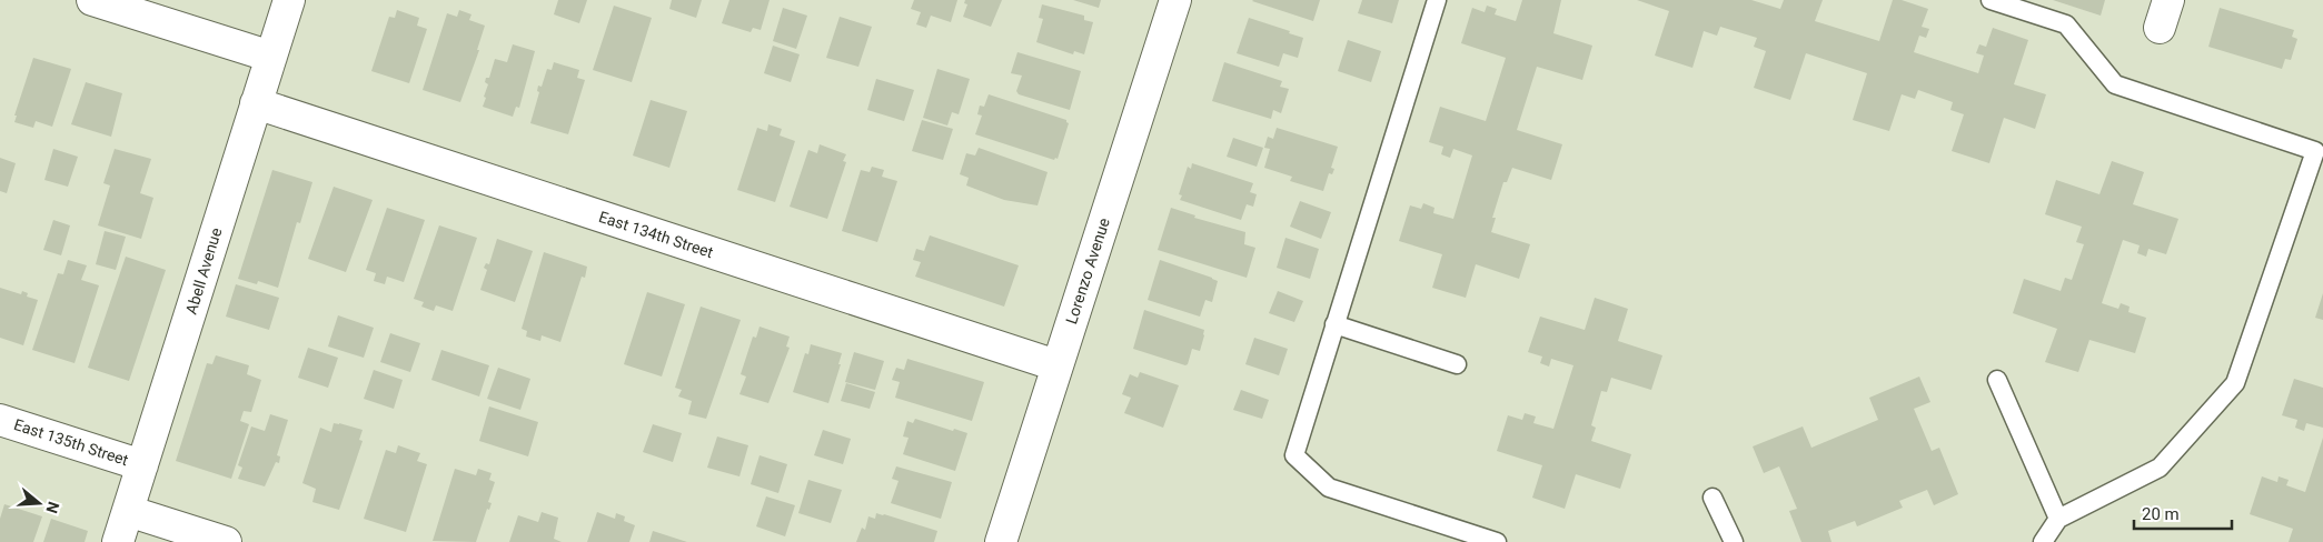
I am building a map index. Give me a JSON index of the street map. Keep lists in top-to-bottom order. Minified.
{"streets":{"street":["East 134th Street","Abell Avenue","Lorenzo Avenue","East 135th Street"]},"crossings":[["East 134th Street","Abell Avenue"],["East 134th Street","Lorenzo Avenue"],["Abell Avenue","East 135th Street"]],"scale_bar":"20 m","north":"right"}
